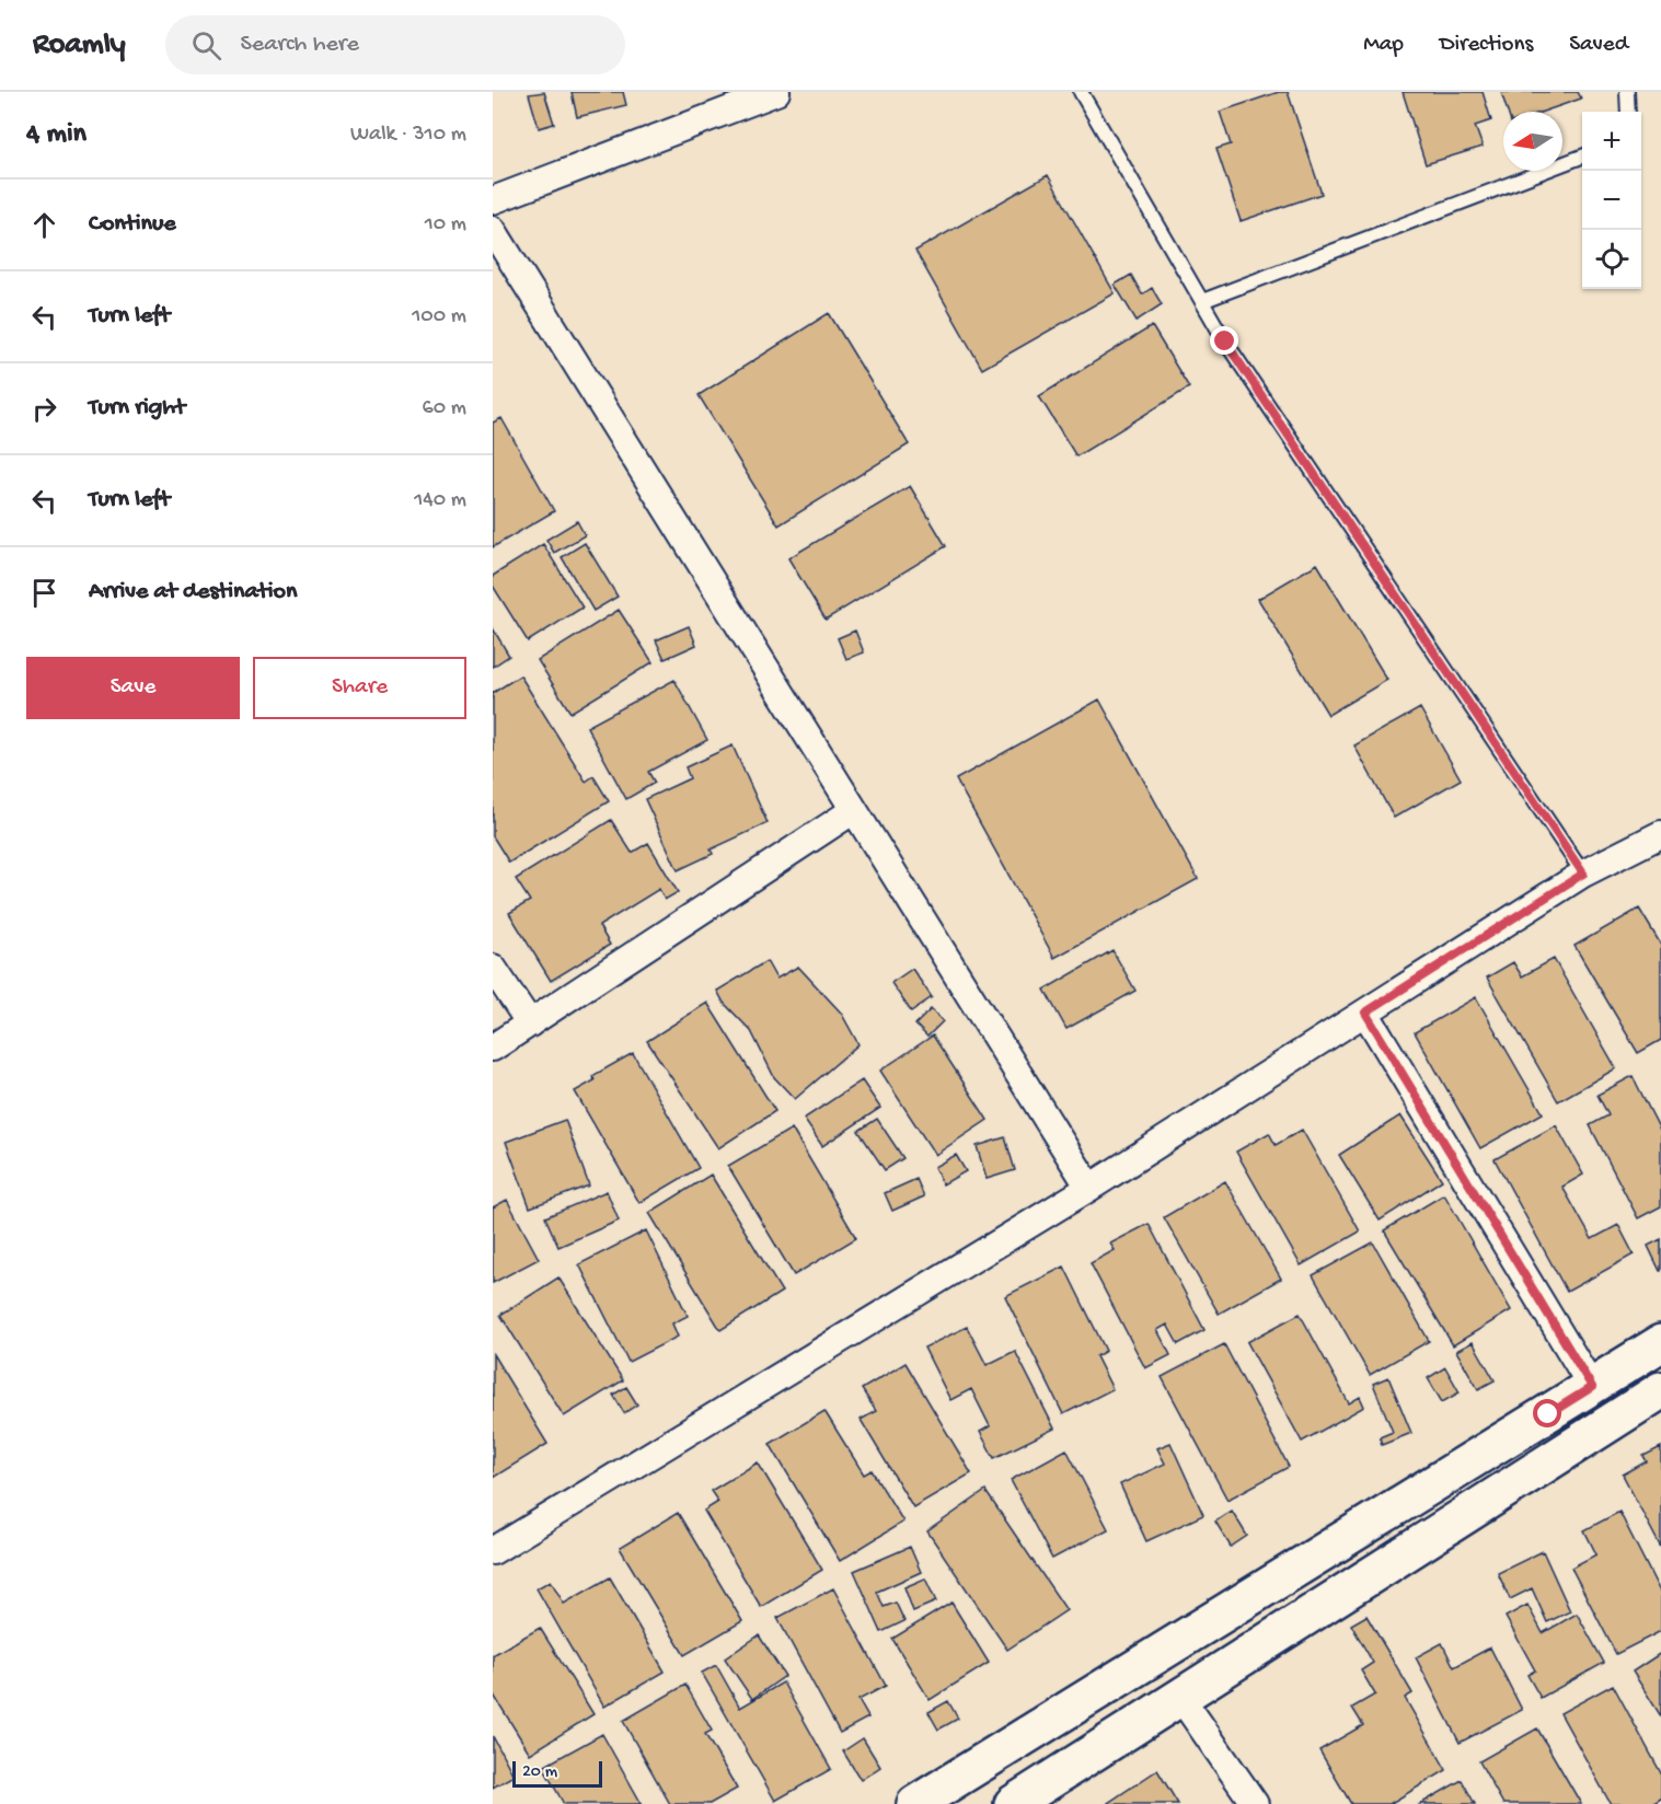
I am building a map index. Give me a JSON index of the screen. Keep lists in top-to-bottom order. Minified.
{"scale_bar":"20 m","north":"left","page":{"header":"Roamly","search":"Search here","nav":["Map","Directions","Saved"],"heading":["4 min","Walk · 310 m"],"map_buttons":["+","−"],"list":[["Continue","10 m"],["Turn left","100 m"],["Turn right","60 m"],["Turn left","140 m"],"Arrive at destination"],"buttons":["Save","Share"],"scale":"20 m"}}
